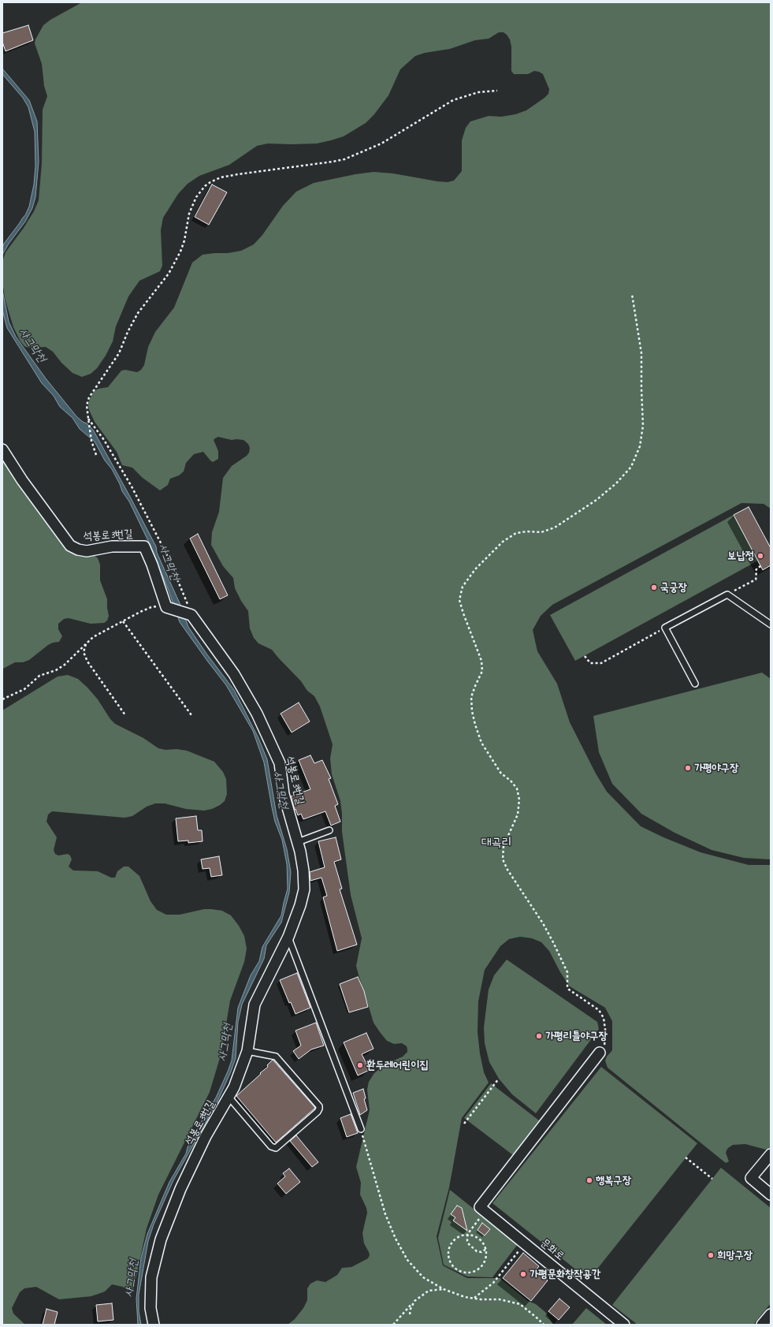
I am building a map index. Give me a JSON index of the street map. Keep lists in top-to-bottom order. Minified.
{"streets":{"street":["석봉로3번길","문화로"]},"districts":["대곡리"],"water":["사그막천"],"places":["보납정","국궁장","가평야구장","가평리틀야구장","환두레어린이집","행복구장","희망구장","가평문화창작공간"]}
